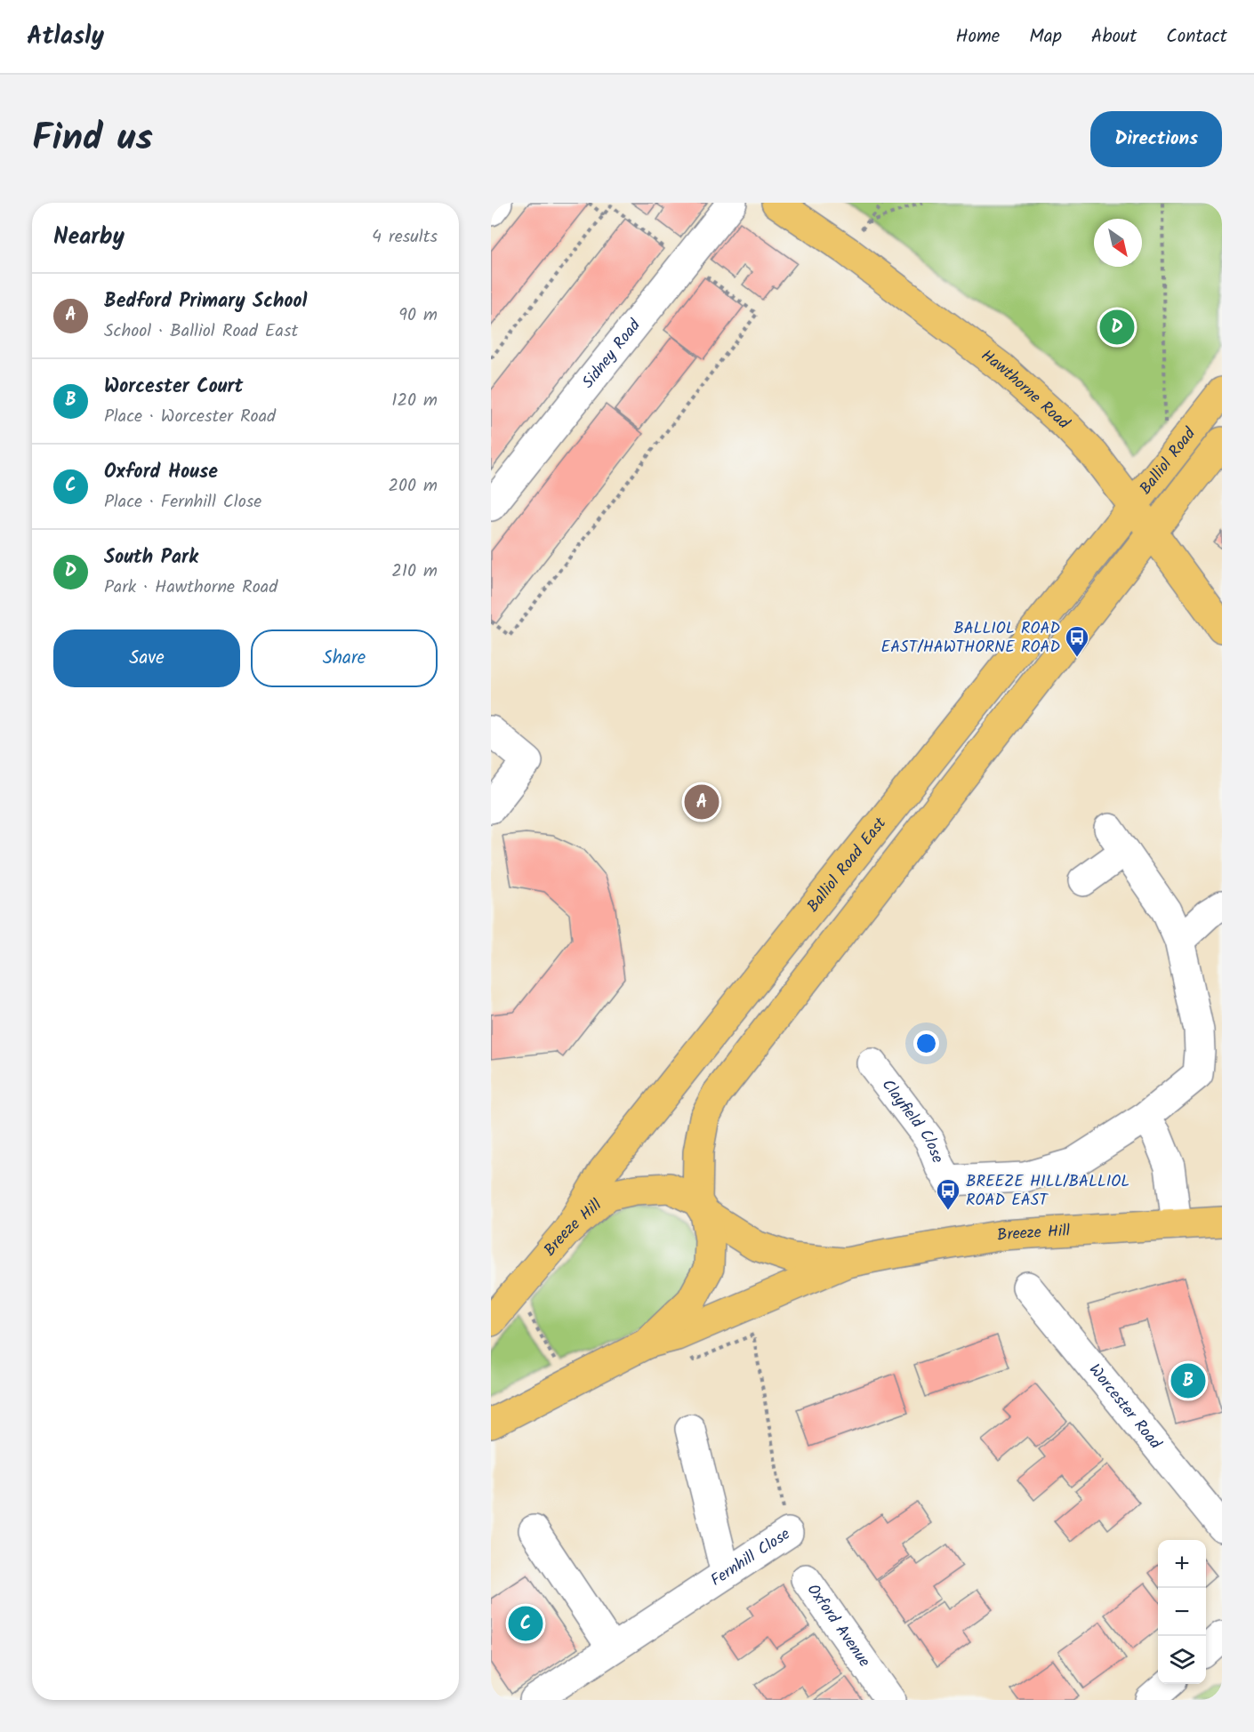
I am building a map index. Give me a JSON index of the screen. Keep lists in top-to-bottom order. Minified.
{"streets":{"main road":["Hawthorne Road","Balliol Road","Balliol Road East","Breeze Hill"],"street":["Sidney Road","Clayfield Close","Worcester Road","Fernhill Close","Oxford Avenue"]},"crossings":[["Hawthorne Road","Balliol Road"],["Hawthorne Road","Balliol Road East"],["Balliol Road","Balliol Road East"],["Balliol Road East","Breeze Hill"]],"places":{"bus stop":["BALLIOL ROAD EAST/HAWTHORNE ROAD","BREEZE HILL/BALLIOL ROAD EAST"]},"north":"bottom right","page":{"header":"Atlasly","nav":["Home","Map","About","Contact"],"title":"Find us","buttons":["Directions",["Save","Share"]],"heading":["Nearby","4 results"],"list":[{"mark":"A","name":"Bedford Primary School","note":"School · Balliol Road East","value":"90 m"},{"mark":"B","name":"Worcester Court","note":"Place · Worcester Road","value":"120 m"},{"mark":"C","name":"Oxford House","note":"Place · Fernhill Close","value":"200 m"},{"mark":"D","name":"South Park","note":"Park · Hawthorne Road","value":"210 m"}],"pins":["D","A","B","C"],"map_buttons":["+","−"]}}
